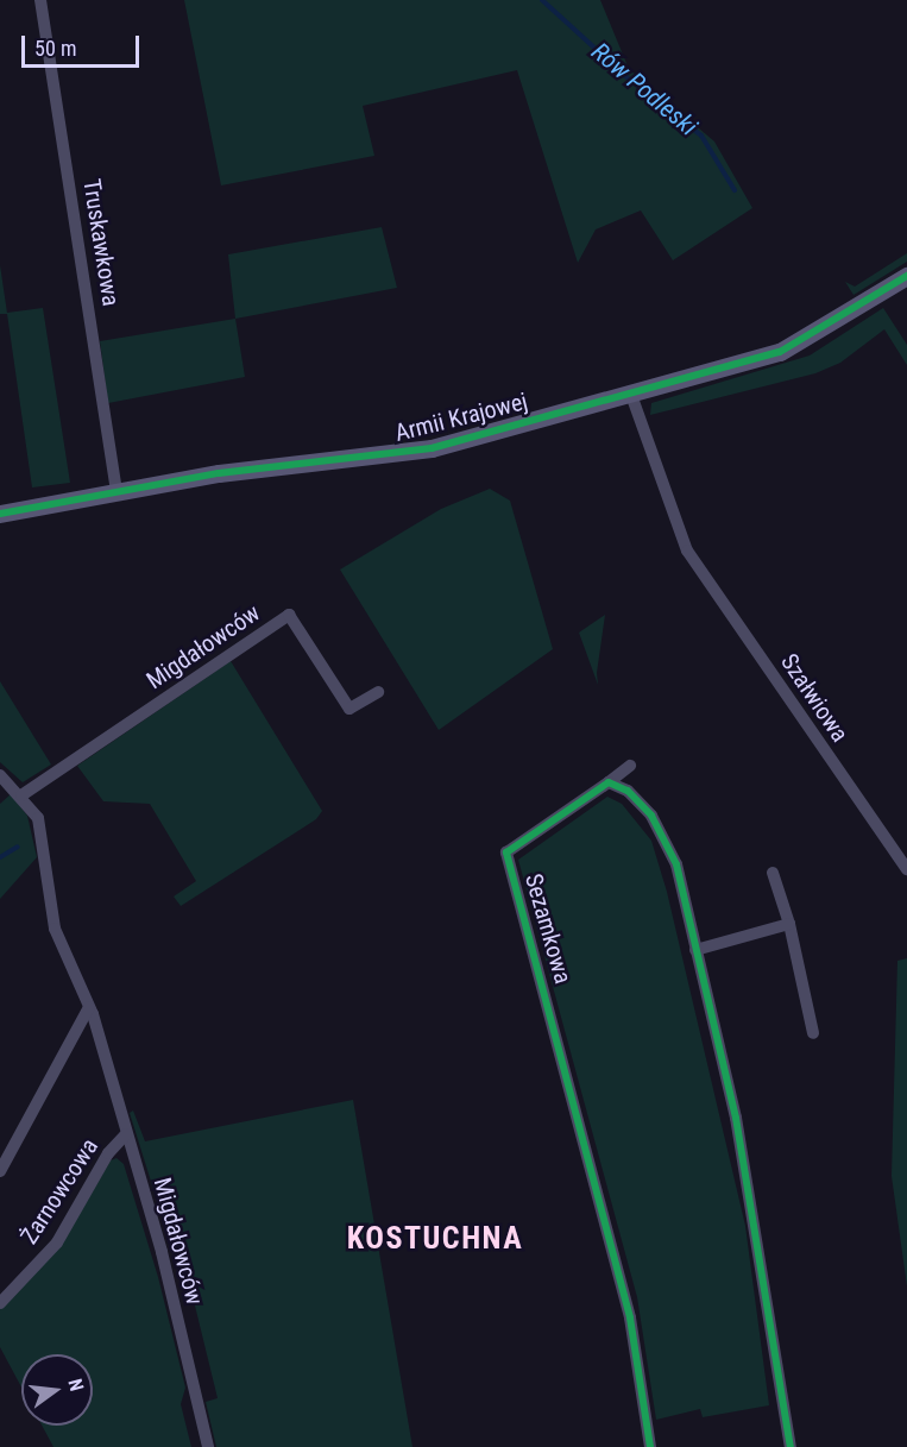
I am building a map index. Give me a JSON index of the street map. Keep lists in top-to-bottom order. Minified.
{"streets":{"street":["Truskawkowa","Armii Krajowej","Migdałowców","Szałwiowa","Sezamkowa","Żarnowcowa"]},"crossings":[["Truskawkowa","Armii Krajowej"],["Armii Krajowej","Szałwiowa"],["Migdałowców","Żarnowcowa"]],"districts":["KOSTUCHNA"],"water":["Rów Podleski"],"scale_bar":"50 m","north":"right"}
